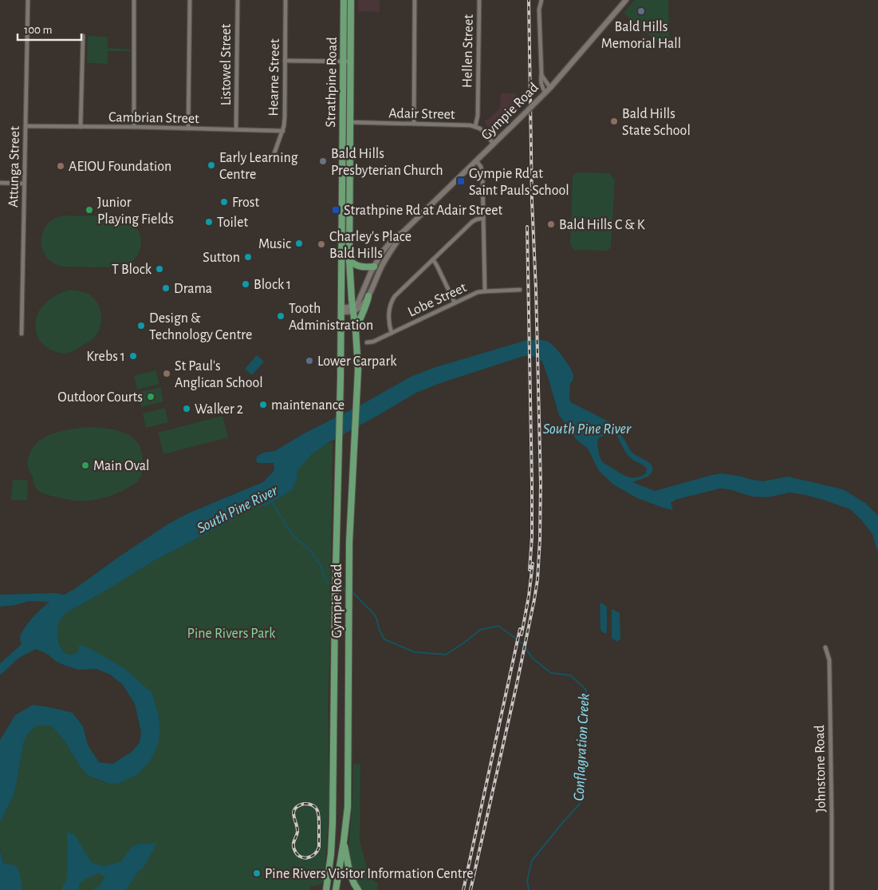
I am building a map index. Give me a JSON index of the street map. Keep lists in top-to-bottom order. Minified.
{"streets":{"highway":["Strathpine Road","Gympie Road"],"street":["Hellen Street","Listowel Street","Hearne Street","Adair Street","Cambrian Street","Attunga Street","Lobe Street","Johnstone Road"]},"crossings":[["Hellen Street","Adair Street"],["Listowel Street","Cambrian Street"],["Hearne Street","Cambrian Street"],["Strathpine Road","Gympie Road"],["Strathpine Road","Adair Street"],["Gympie Road","Adair Street"],["Cambrian Street","Attunga Street"]],"water":["South Pine River","Conflagration Creek"],"parks":["Pine Rivers Park"],"places":{"other":["Bald Hills Memorial Hall","Bald Hills State School","Bald Hills Presbyterian Church","Early Learning Centre","AEIOU Foundation","Frost","Junior Playing Fields","Toilet","Bald Hills C & K","Music","Charley's Place Bald Hills","Sutton","T Block","Block 1","Drama","Tooth Administration","Design & Technology Centre","Krebs 1","Lower Carpark","St Paul's Anglican School","Outdoor Courts","maintenance","Walker 2","Main Oval","Pine Rivers Visitor Information Centre"],"transit":["Gympie Rd at Saint Pauls School","Strathpine Rd at Adair Street"]},"scale_bar":"100 m"}
